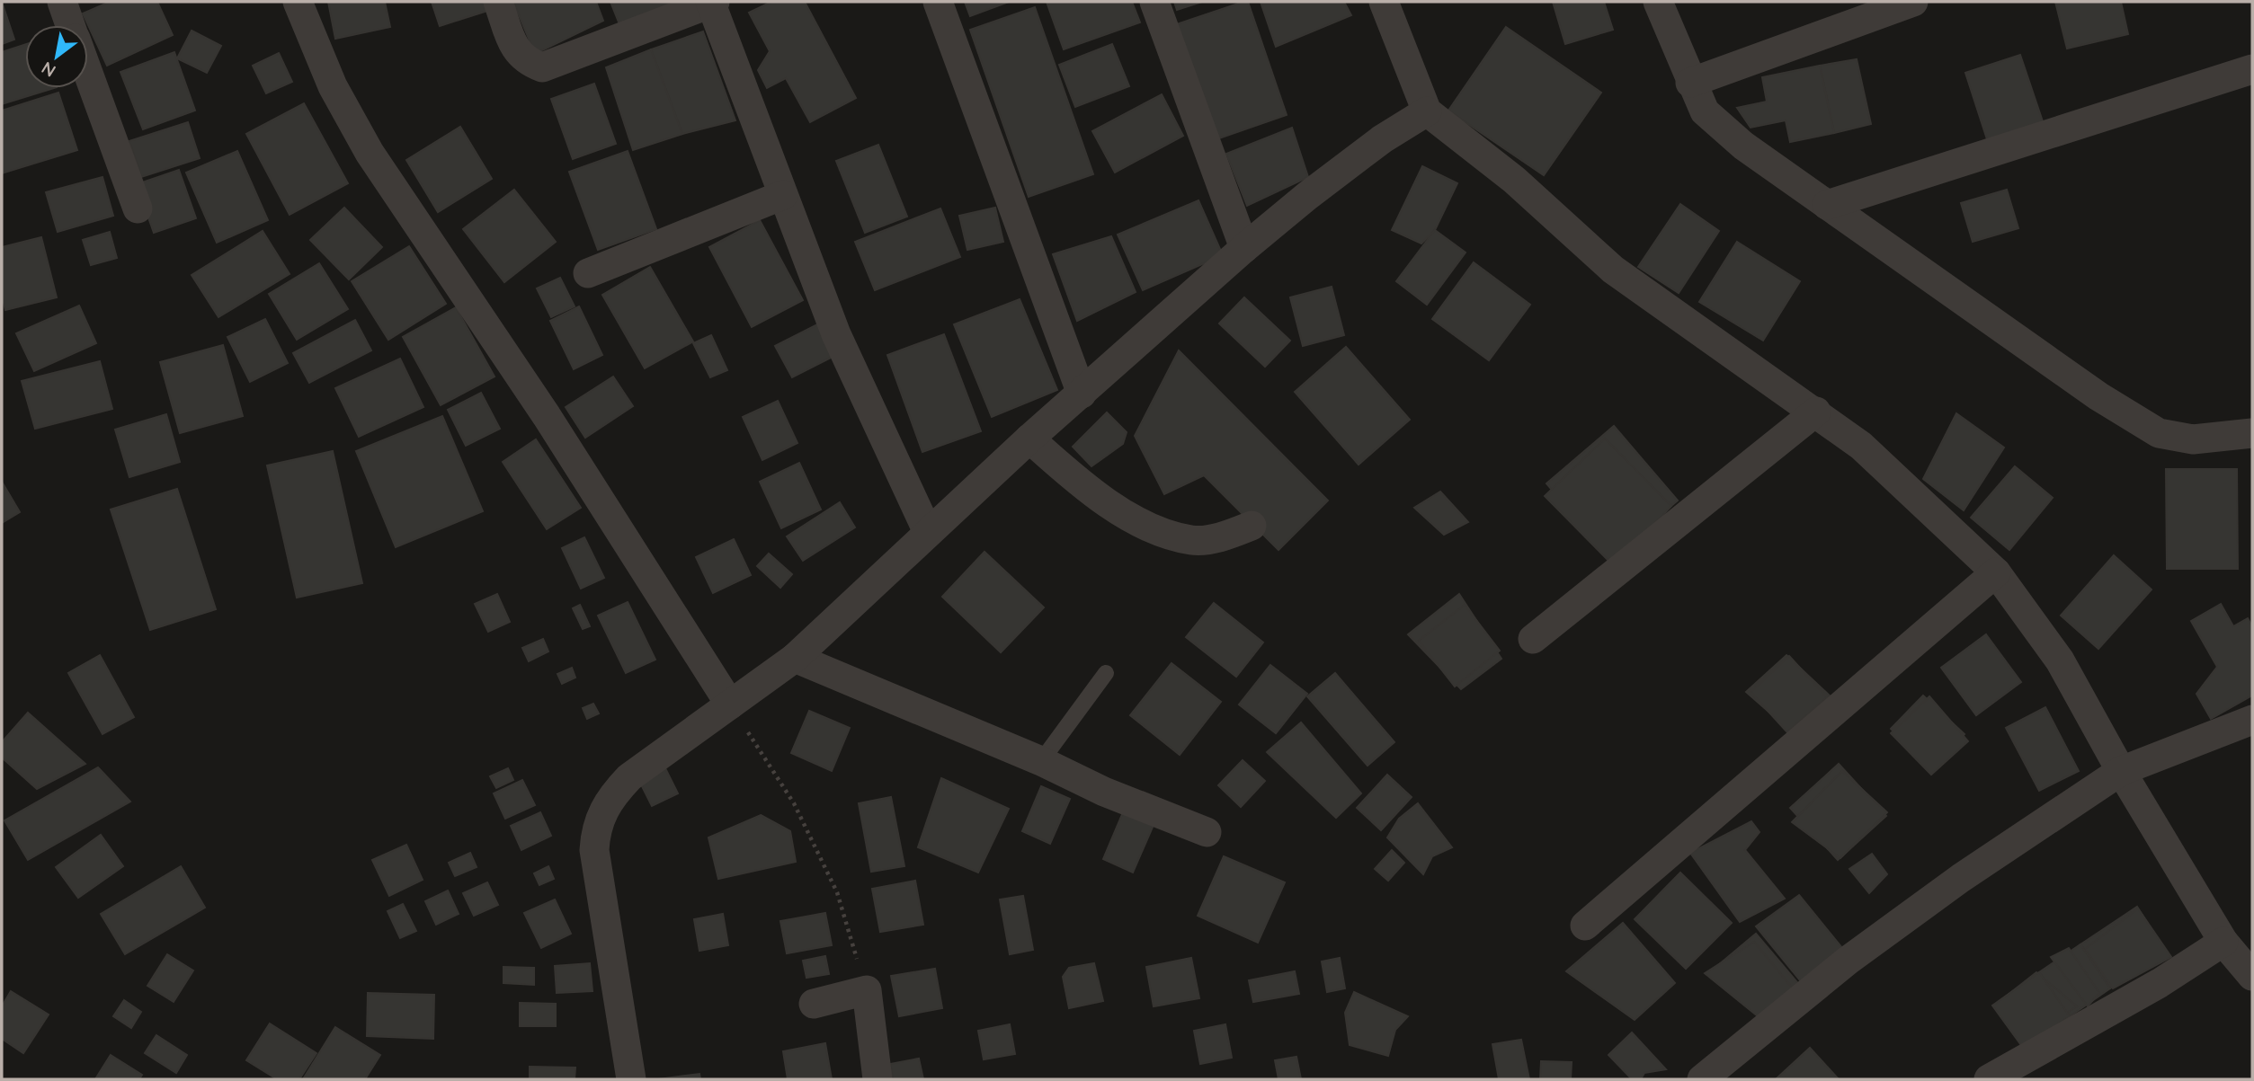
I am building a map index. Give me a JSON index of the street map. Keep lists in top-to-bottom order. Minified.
{"north":"bottom left"}
